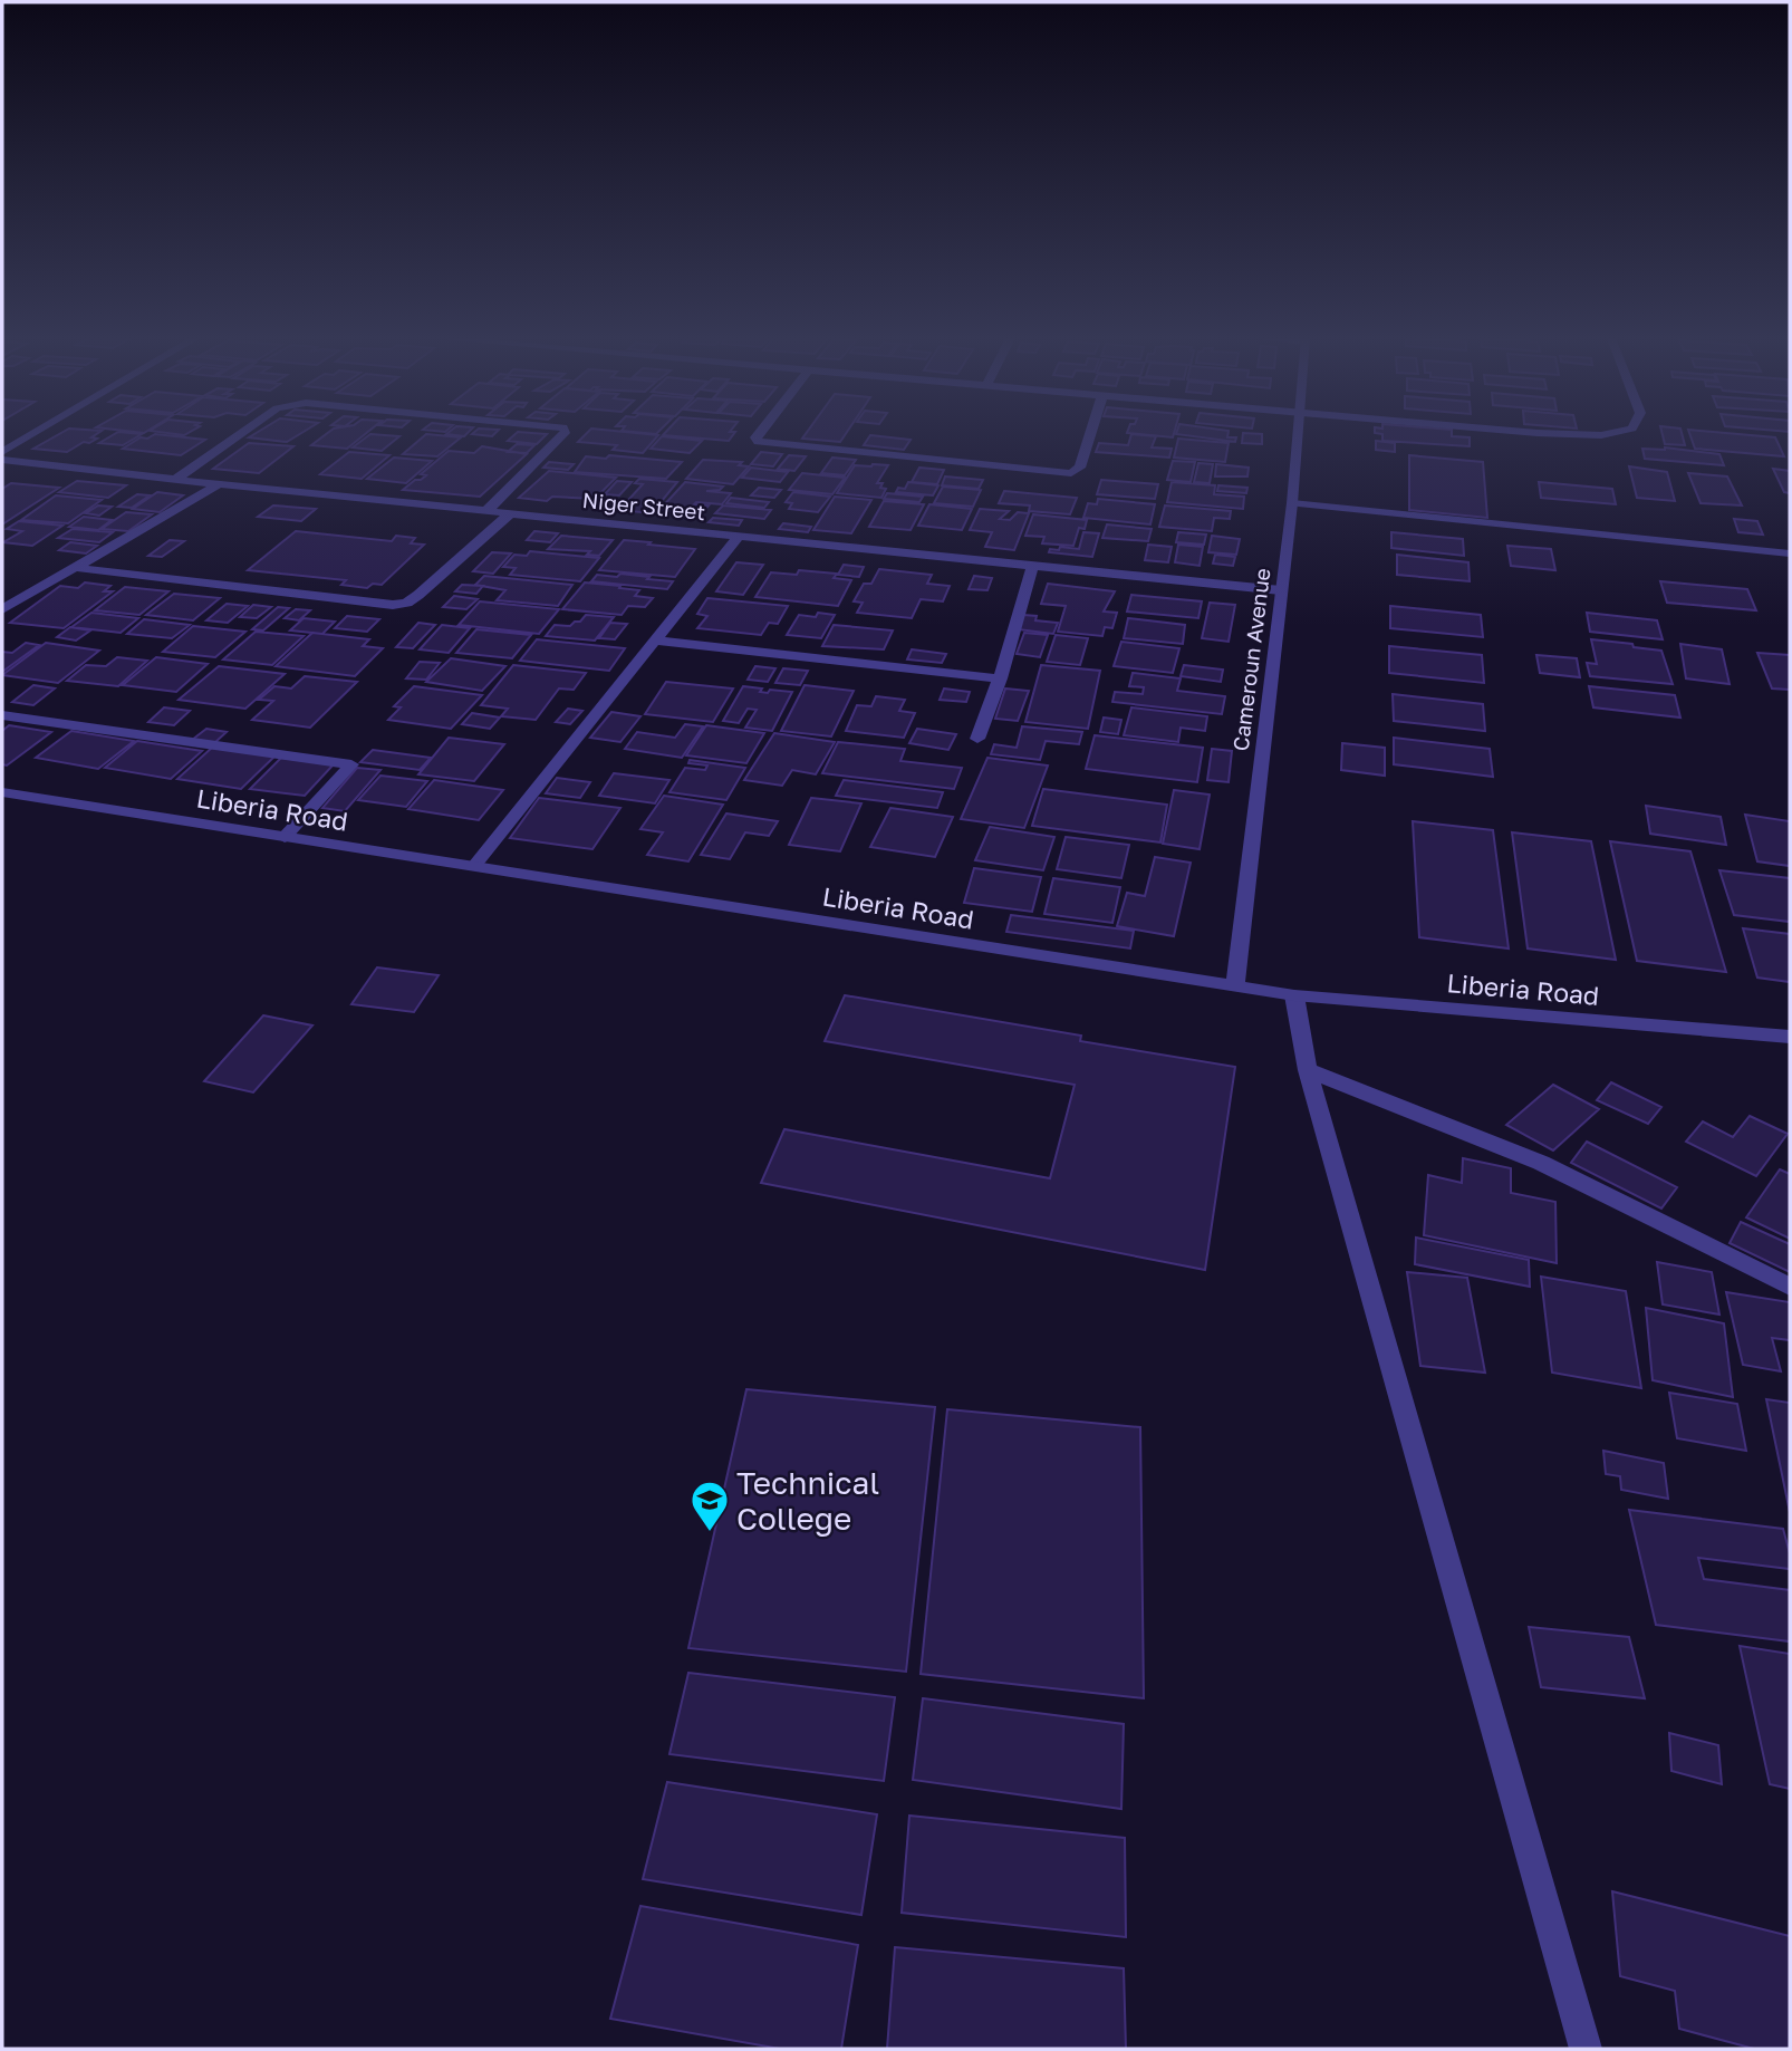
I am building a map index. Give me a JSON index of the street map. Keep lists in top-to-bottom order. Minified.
{"streets":{"street":["Niger Street","Cameroun Avenue","Liberia Road"]},"crossings":[["Niger Street","Cameroun Avenue"],["Cameroun Avenue","Liberia Road"]],"places":{"school or university":["Technical College"]}}
